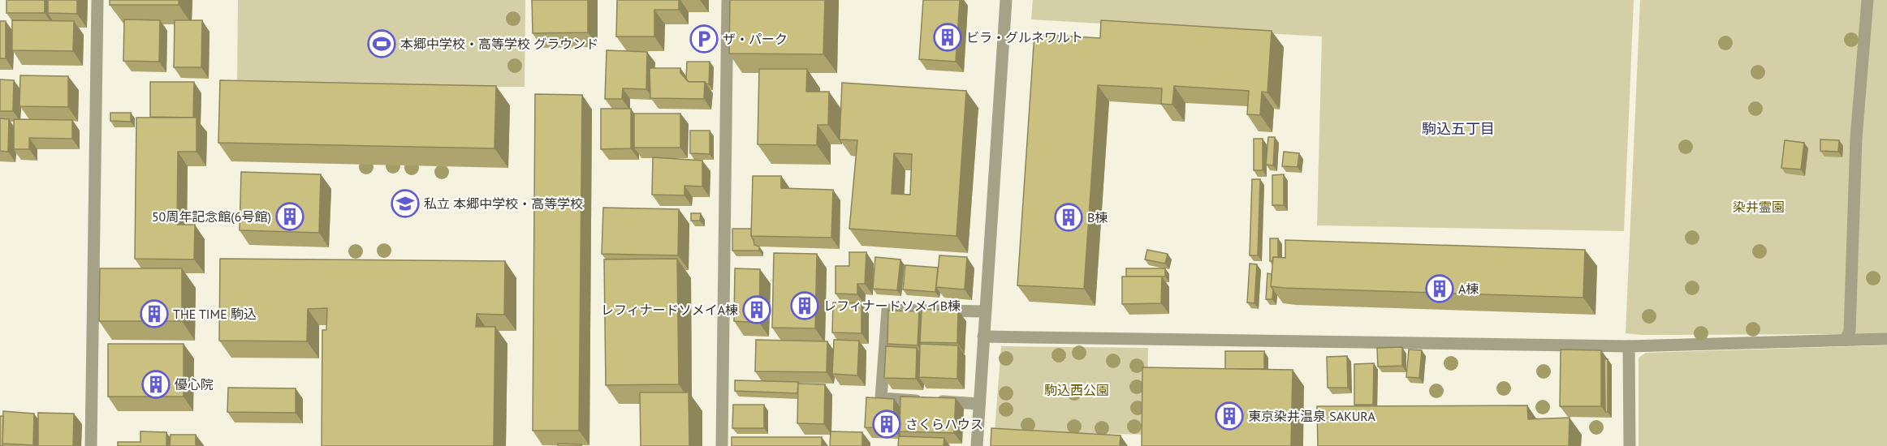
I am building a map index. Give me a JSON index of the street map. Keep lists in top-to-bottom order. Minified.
{"districts":["駒込五丁目"],"parks":["染井霊園","駒込西公園"],"places":{"building":["ビラ・グルネワルト","50周年記念館(6号館)","B棟","A棟","レフィナードソメイB棟","レフィナードソメイA棟","THE TIME 駒込","優心院","東京染井温泉 SAKURA","さくらハウス"],"parking":["ザ・パーク"],"sports":["本郷中学校・高等学校 グラウンド"],"school or university":["私立 本郷中学校・高等学校"]}}
